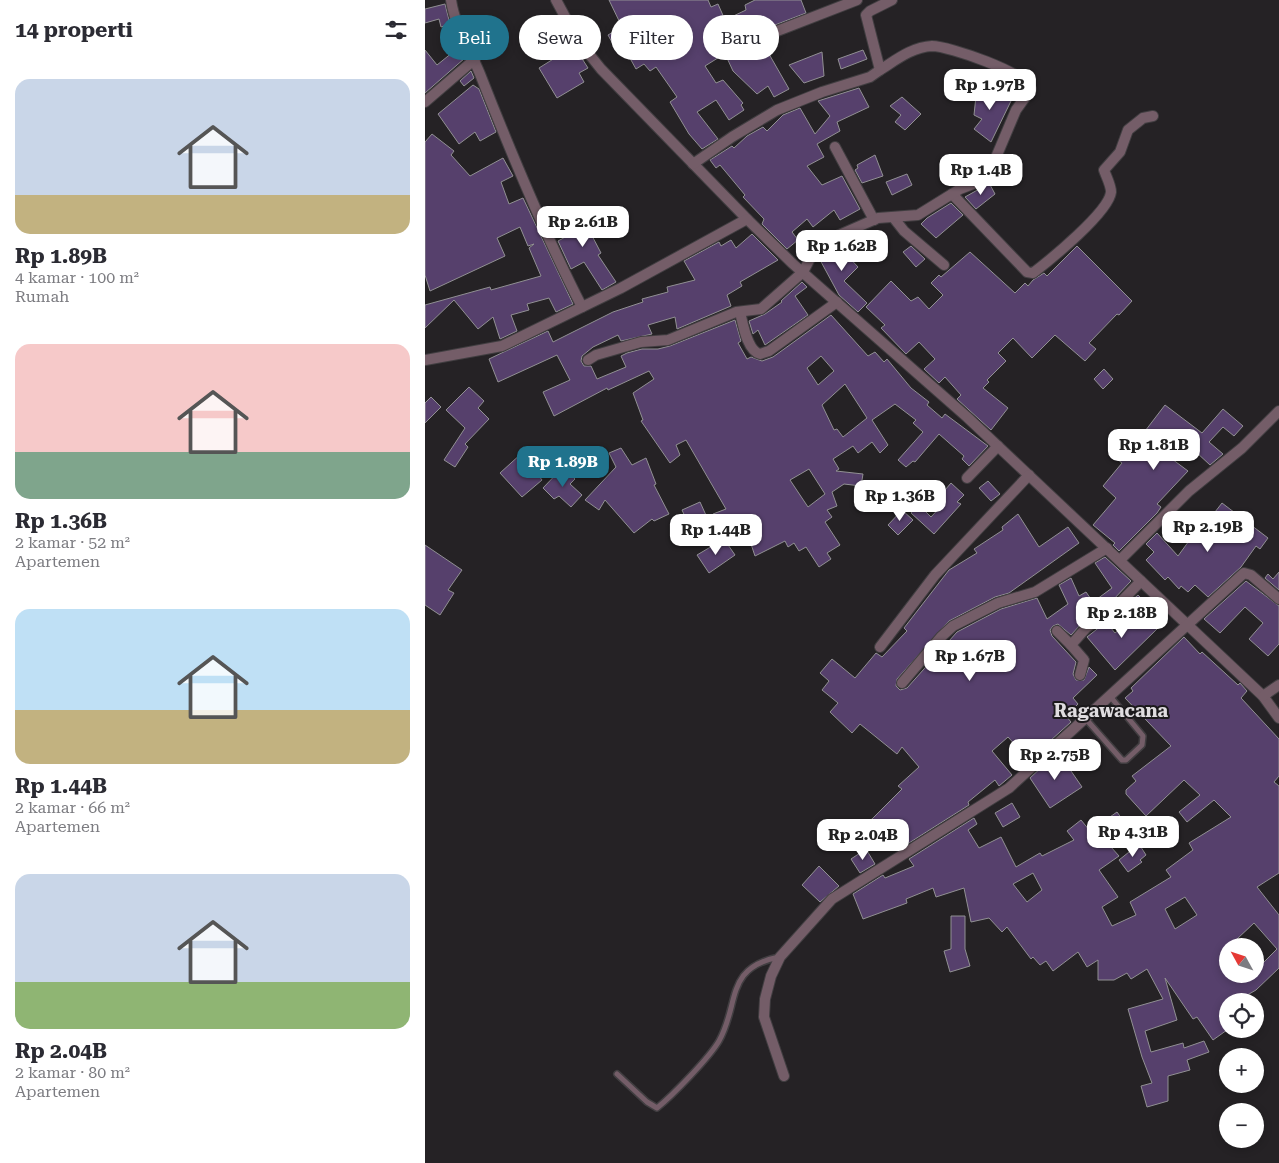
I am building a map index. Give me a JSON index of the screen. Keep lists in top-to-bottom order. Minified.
{"districts":["Ragawacana"],"north":"top left","page":{"heading":"14 properti","chip":["Beli","Sewa","Filter","Baru"],"list":[{"name":"Rp 1.89B","note":"4 kamar · 100 m² · Rumah"},{"name":"Rp 1.36B","note":"2 kamar · 52 m² · Apartemen"},{"name":"Rp 1.44B","note":"2 kamar · 66 m² · Apartemen"},{"name":"Rp 2.04B","note":"2 kamar · 80 m² · Apartemen"}],"price":["Rp 1.97B","Rp 1.4B","Rp 2.61B","Rp 1.62B","Rp 1.81B","Rp 1.89B","Rp 1.36B","Rp 2.19B","Rp 1.44B","Rp 2.18B","Rp 1.67B","Rp 2.75B","Rp 4.31B","Rp 2.04B"],"map_buttons":["+","−"]}}
